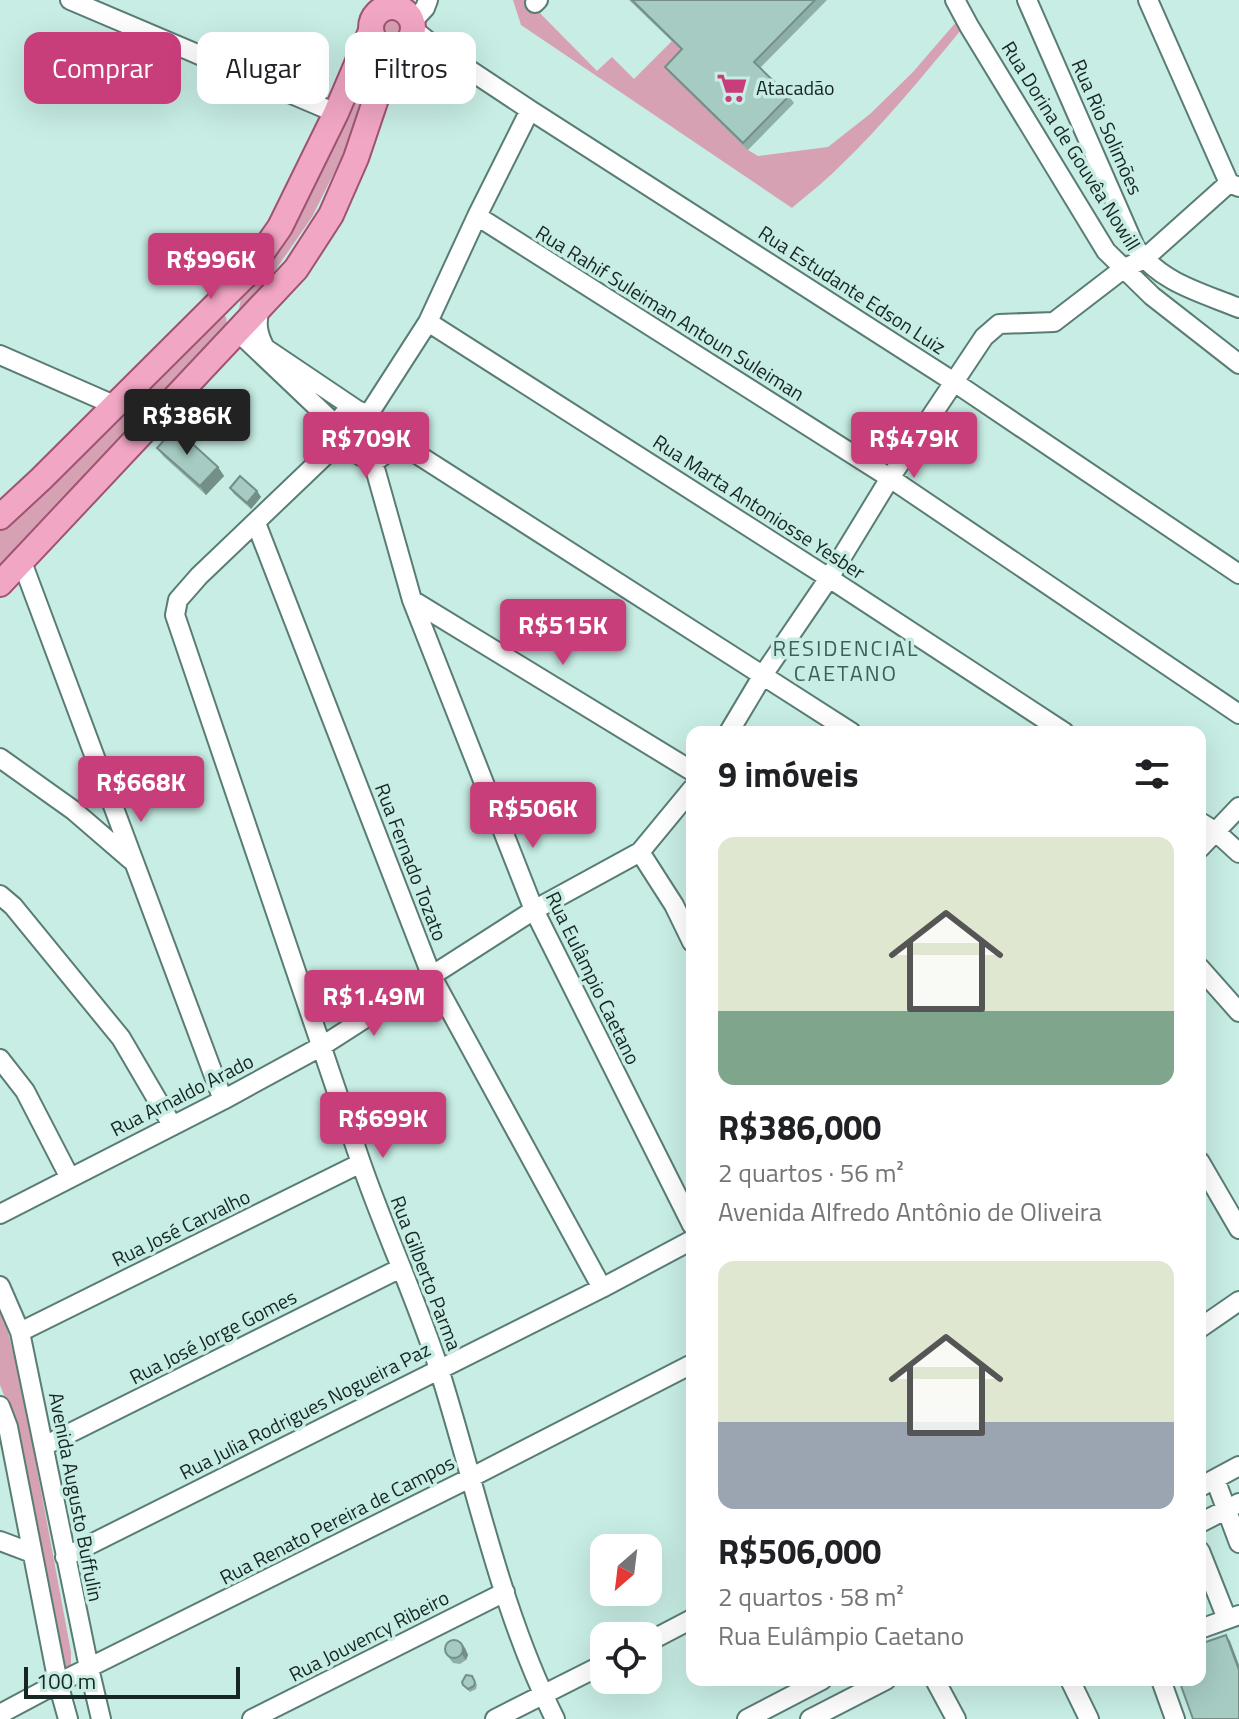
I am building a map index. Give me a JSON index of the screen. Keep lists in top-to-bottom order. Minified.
{"streets":{"street":["Rua Rio Solimões","Rua Dorina de Gouvêa Nowill","Rua Estudante Edson Luiz","Rua Rahif Suleiman Antoun Suleiman","Rua Marta Antoniosse Yesber","Rua Fernado Tozato","Rua Eulâmpio Caetano","Rua Arnaldo Arado","Rua José Carvalho","Rua Gilberto Parma","Rua José Jorge Gomes","Rua Julia Rodrigues Nogueira Paz","Avenida Augusto Buffulin","Rua Renato Pereira de Campos","Rua Jouvency Ribeiro"]},"crossings":[["Rua Fernado Tozato","Rua Arnaldo Arado"],["Rua Fernado Tozato","Rua Gilberto Parma"],["Rua Fernado Tozato","Rua Julia Rodrigues Nogueira Paz"],["Rua Eulâmpio Caetano","Rua Arnaldo Arado"],["Rua Arnaldo Arado","Rua Gilberto Parma"],["Rua José Carvalho","Rua Gilberto Parma"],["Rua José Carvalho","Avenida Augusto Buffulin"],["Rua Gilberto Parma","Rua José Jorge Gomes"],["Rua Gilberto Parma","Rua Julia Rodrigues Nogueira Paz"],["Rua Gilberto Parma","Rua Renato Pereira de Campos"],["Rua Gilberto Parma","Rua Jouvency Ribeiro"],["Rua José Jorge Gomes","Avenida Augusto Buffulin"],["Rua Julia Rodrigues Nogueira Paz","Avenida Augusto Buffulin"],["Avenida Augusto Buffulin","Rua Renato Pereira de Campos"]],"districts":["RESIDENCIAL CAETANO"],"places":{"supermarket":["Atacadão"]},"scale_bar":"100 m","north":"bottom left","page":{"chip":["Comprar","Alugar","Filtros"],"price":["R$996K","R$386K","R$709K","R$479K","R$515K","R$668K","R$506K","R$1.49M","R$699K"],"heading":"9 imóveis","list":[{"name":"R$386,000","note":"2 quartos · 56 m² · Avenida Alfredo Antônio de Oliveira"},{"name":"R$506,000","note":"2 quartos · 58 m² · Rua Eulâmpio Caetano"}],"scale":"100 m"}}
